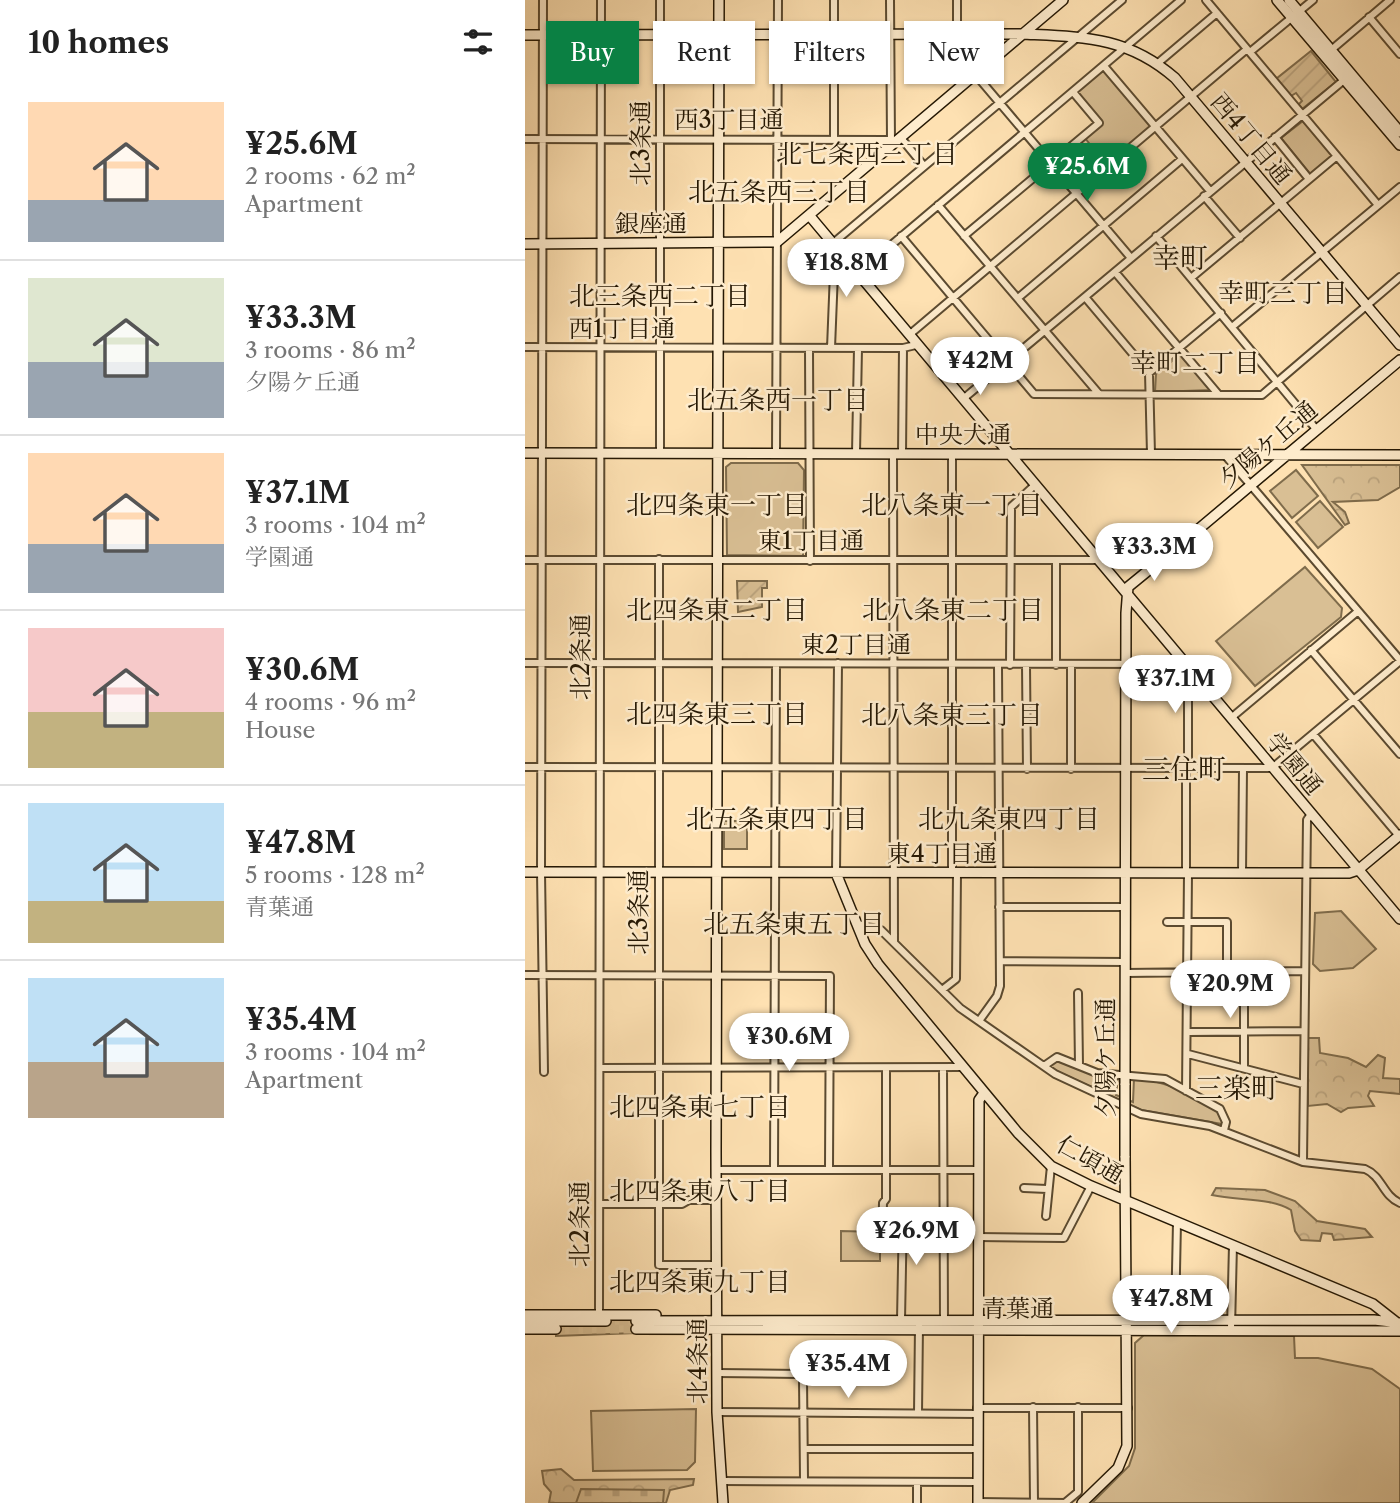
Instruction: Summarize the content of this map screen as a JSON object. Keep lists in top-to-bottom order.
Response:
{
  "streets": {
    "street": [
      "西3丁目通",
      "西4丁目通",
      "北3条通",
      "銀座通",
      "西1丁目通",
      "中央大通",
      "夕陽ケ丘通",
      "東1丁目通",
      "東2丁目通",
      "北2条通",
      "学園通",
      "東4丁目通",
      "仁頃通",
      "青葉通",
      "北4条通"
    ]
  },
  "crossings": [
    ["西3丁目通", "北3条通"],
    ["西3丁目通", "北2条通"],
    ["西3丁目通", "北4条通"],
    ["北3条通", "銀座通"],
    ["北3条通", "西1丁目通"],
    ["北3条通", "中央大通"],
    ["北3条通", "東1丁目通"],
    ["北3条通", "東2丁目通"],
    ["北3条通", "東4丁目通"],
    ["北3条通", "北4条通"],
    ["銀座通", "北2条通"],
    ["銀座通", "北4条通"],
    ["西1丁目通", "北2条通"],
    ["西1丁目通", "学園通"],
    ["西1丁目通", "北4条通"],
    ["中央大通", "夕陽ケ丘通"],
    ["中央大通", "北2条通"],
    ["中央大通", "学園通"],
    ["中央大通", "北4条通"],
    ["夕陽ケ丘通", "東2丁目通"],
    ["夕陽ケ丘通", "学園通"],
    ["夕陽ケ丘通", "東4丁目通"],
    ["夕陽ケ丘通", "仁頃通"],
    ["夕陽ケ丘通", "青葉通"],
    ["東1丁目通", "北2条通"],
    ["東1丁目通", "学園通"],
    ["東1丁目通", "北4条通"],
    ["東2丁目通", "北2条通"],
    ["東2丁目通", "学園通"],
    ["東2丁目通", "北4条通"],
    ["北2条通", "東4丁目通"],
    ["学園通", "東4丁目通"],
    ["東4丁目通", "仁頃通"],
    ["東4丁目通", "北4条通"],
    ["仁頃通", "青葉通"],
    ["青葉通", "北4条通"]
  ],
  "districts": [
    "北七条西三丁目",
    "北五条西三丁目",
    "幸町",
    "幸町三丁目",
    "北三条西二丁目",
    "幸町二丁目",
    "北五条西一丁目",
    "北四条東一丁目",
    "北八条東一丁目",
    "北四条東二丁目",
    "北八条東二丁目",
    "北四条東三丁目",
    "北八条東三丁目",
    "三住町",
    "北五条東四丁目",
    "北九条東四丁目",
    "北五条東五丁目",
    "三楽町",
    "北四条東七丁目",
    "北四条東八丁目",
    "北四条東九丁目"
  ],
  "page": {
    "heading": "10 homes",
    "chip": [
      "Buy",
      "Rent",
      "Filters",
      "New"
    ],
    "list": [
      {
        "name": "¥25.6M",
        "note": "2 rooms · 62 m² · Apartment"
      },
      {
        "name": "¥33.3M",
        "note": "3 rooms · 86 m² · 夕陽ケ丘通"
      },
      {
        "name": "¥37.1M",
        "note": "3 rooms · 104 m² · 学園通"
      },
      {
        "name": "¥30.6M",
        "note": "4 rooms · 96 m² · House"
      },
      {
        "name": "¥47.8M",
        "note": "5 rooms · 128 m² · 青葉通"
      },
      {
        "name": "¥35.4M",
        "note": "3 rooms · 104 m² · Apartment"
      }
    ],
    "price": [
      "¥25.6M",
      "¥18.8M",
      "¥42M",
      "¥33.3M",
      "¥37.1M",
      "¥20.9M",
      "¥30.6M",
      "¥26.9M",
      "¥47.8M",
      "¥35.4M"
    ]
  }
}
